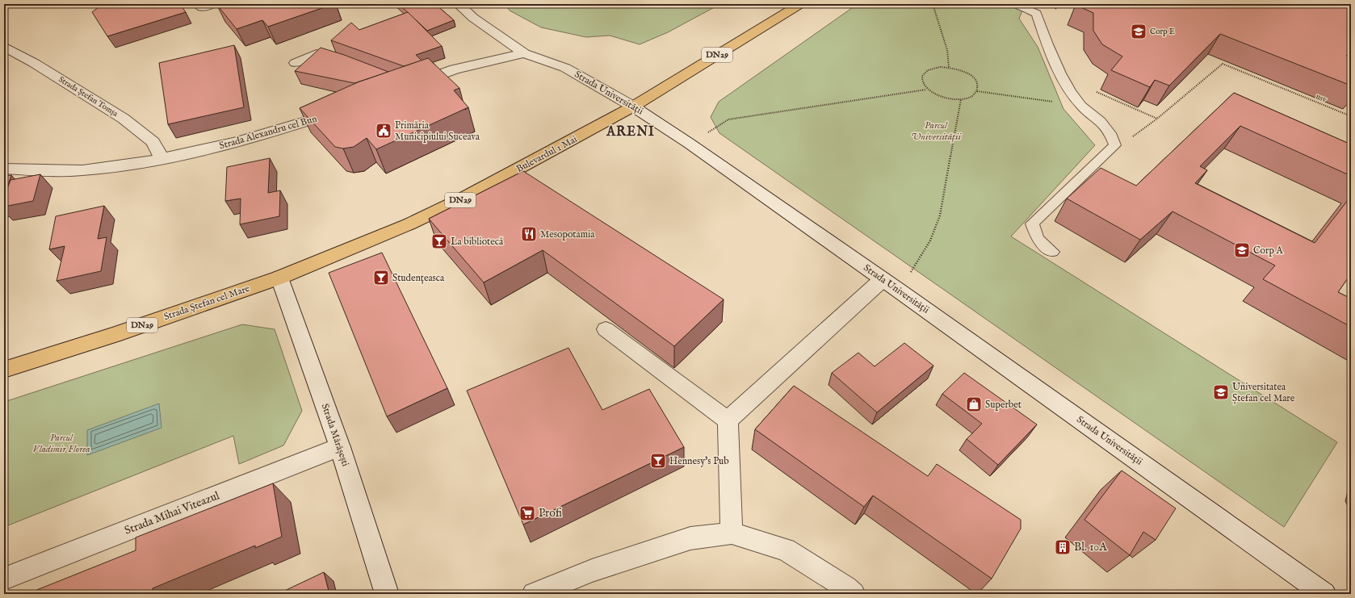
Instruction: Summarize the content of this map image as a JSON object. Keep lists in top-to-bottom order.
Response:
{
  "streets": {
    "main road": ["DN29", "Bulevardul 1 Mai", "Strada Ștefan cel Mare"],
    "street": [
      "Strada Universității",
      "Strada Ștefan Tomșa",
      "Strada Alexandru cel Bun",
      "Strada Mărășești",
      "Strada Mihai Viteazul"
    ],
    "path": ["usv"]
  },
  "crossings": [
    ["Strada Universității", "Bulevardul 1 Mai"],
    ["Strada Ștefan Tomșa", "Strada Alexandru cel Bun"],
    ["Bulevardul 1 Mai", "Strada Ștefan cel Mare"],
    ["Bulevardul 1 Mai", "Strada Mărășești"],
    ["Strada Ștefan cel Mare", "Strada Mărășești"],
    ["Strada Mărășești", "Strada Mihai Viteazul"]
  ],
  "districts": ["ARENI"],
  "parks": ["Parcul Universității", "Parcul Vladimir Florea"],
  "places": {
    "school or university": ["Corp E", "Corp A", "Universitatea Ștefan cel Mare"],
    "public building": ["Primăria Municipiului Suceava"],
    "restaurant": ["Mesopotamia"],
    "bar": ["La bibliotecă", "Studențeasca", "Hennesy's Pub"],
    "shop": ["Superbet"],
    "supermarket": ["Profi"],
    "building": ["Bl. 10A"]
  }
}
